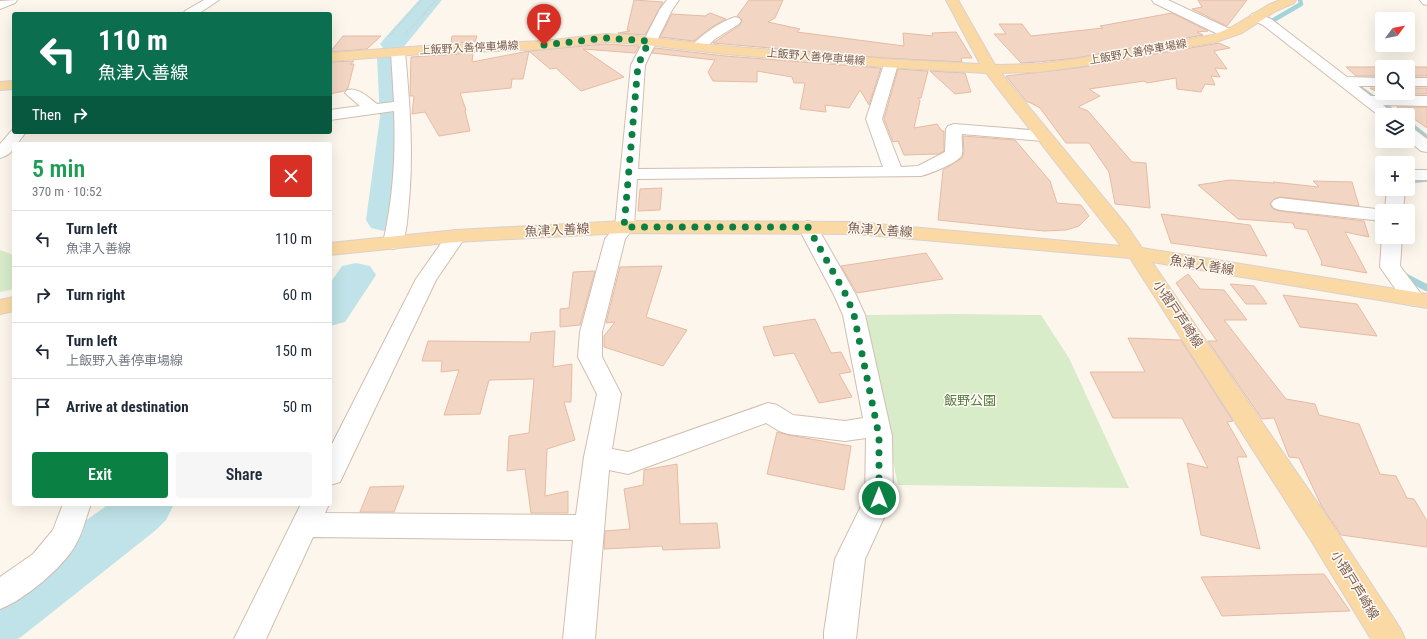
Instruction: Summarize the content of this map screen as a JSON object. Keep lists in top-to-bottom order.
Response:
{
  "streets": {
    "main road": ["上飯野入善停車場線", "魚津入善線", "小摺戸芦崎線"]
  },
  "crossings": [
    ["上飯野入善停車場線", "小摺戸芦崎線"],
    ["魚津入善線", "小摺戸芦崎線"]
  ],
  "parks": ["飯野公園"],
  "north": "top right",
  "page": {
    "map_buttons": ["+", "−"],
    "turn": ["110 m", "魚津入善線"],
    "then": "Then",
    "heading": ["5 min", "370 m · 10:52"],
    "list": [
      {
        "name": "Turn left",
        "note": "魚津入善線",
        "value": "110 m"
      },
      {
        "name": "Turn right",
        "value": "60 m"
      },
      {
        "name": "Turn left",
        "note": "上飯野入善停車場線",
        "value": "150 m"
      },
      {
        "name": "Arrive at destination",
        "value": "50 m"
      }
    ],
    "buttons": ["Exit", "Share"]
  }
}
